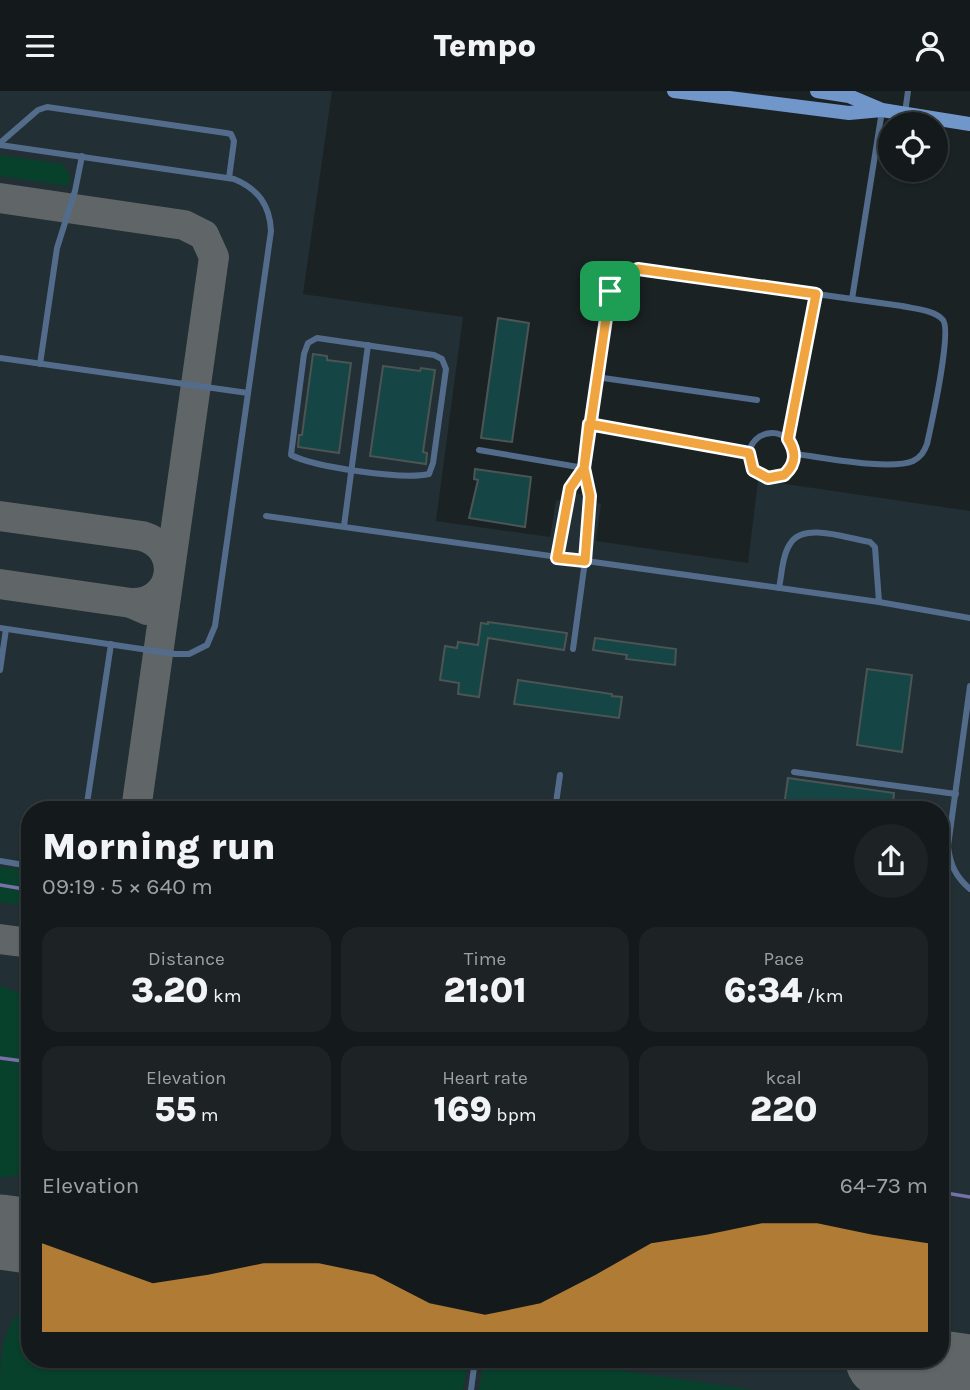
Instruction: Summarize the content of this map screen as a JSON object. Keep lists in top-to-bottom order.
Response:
{
  "page": {
    "header": "Tempo",
    "heading": ["Morning run", "09:19 · 5 × 640 m"],
    "stats": [
      ["Distance", "3.20 km"],
      ["Time", "21:01"],
      ["Pace", "6:34 /km"],
      ["Elevation", "55 m"],
      ["Heart rate", "169 bpm"],
      ["kcal", "220"]
    ],
    "chart": ["Elevation", "64–73 m"]
  }
}
